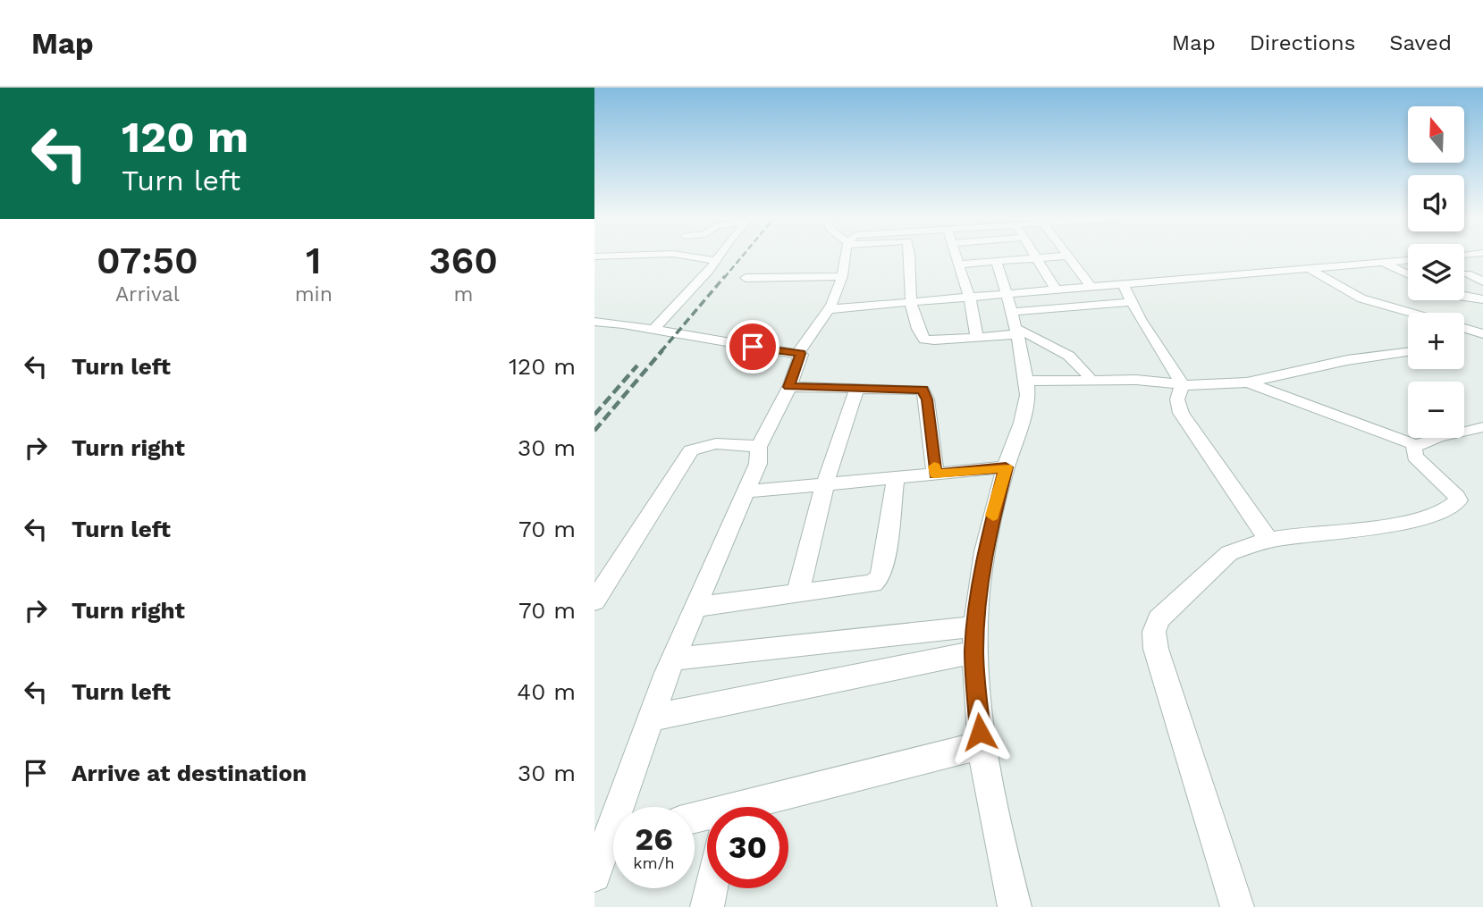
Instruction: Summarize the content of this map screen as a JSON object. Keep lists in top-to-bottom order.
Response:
{
  "north": "top",
  "page": {
    "header": "Map",
    "nav": ["Map", "Directions", "Saved"],
    "turn": ["120 m", "Turn left"],
    "map_buttons": ["+", "−"],
    "eta": [
      "07:50",
      "Arrival",
      "1",
      "min",
      "360",
      "m"
    ],
    "list": [
      {
        "name": "Turn left",
        "value": "120 m"
      },
      {
        "name": "Turn right",
        "value": "30 m"
      },
      {
        "name": "Turn left",
        "value": "70 m"
      },
      {
        "name": "Turn right",
        "value": "70 m"
      },
      {
        "name": "Turn left",
        "value": "40 m"
      },
      {
        "name": "Arrive at destination",
        "value": "30 m"
      }
    ],
    "speed": "26 km/h",
    "limit": "30"
  }
}
